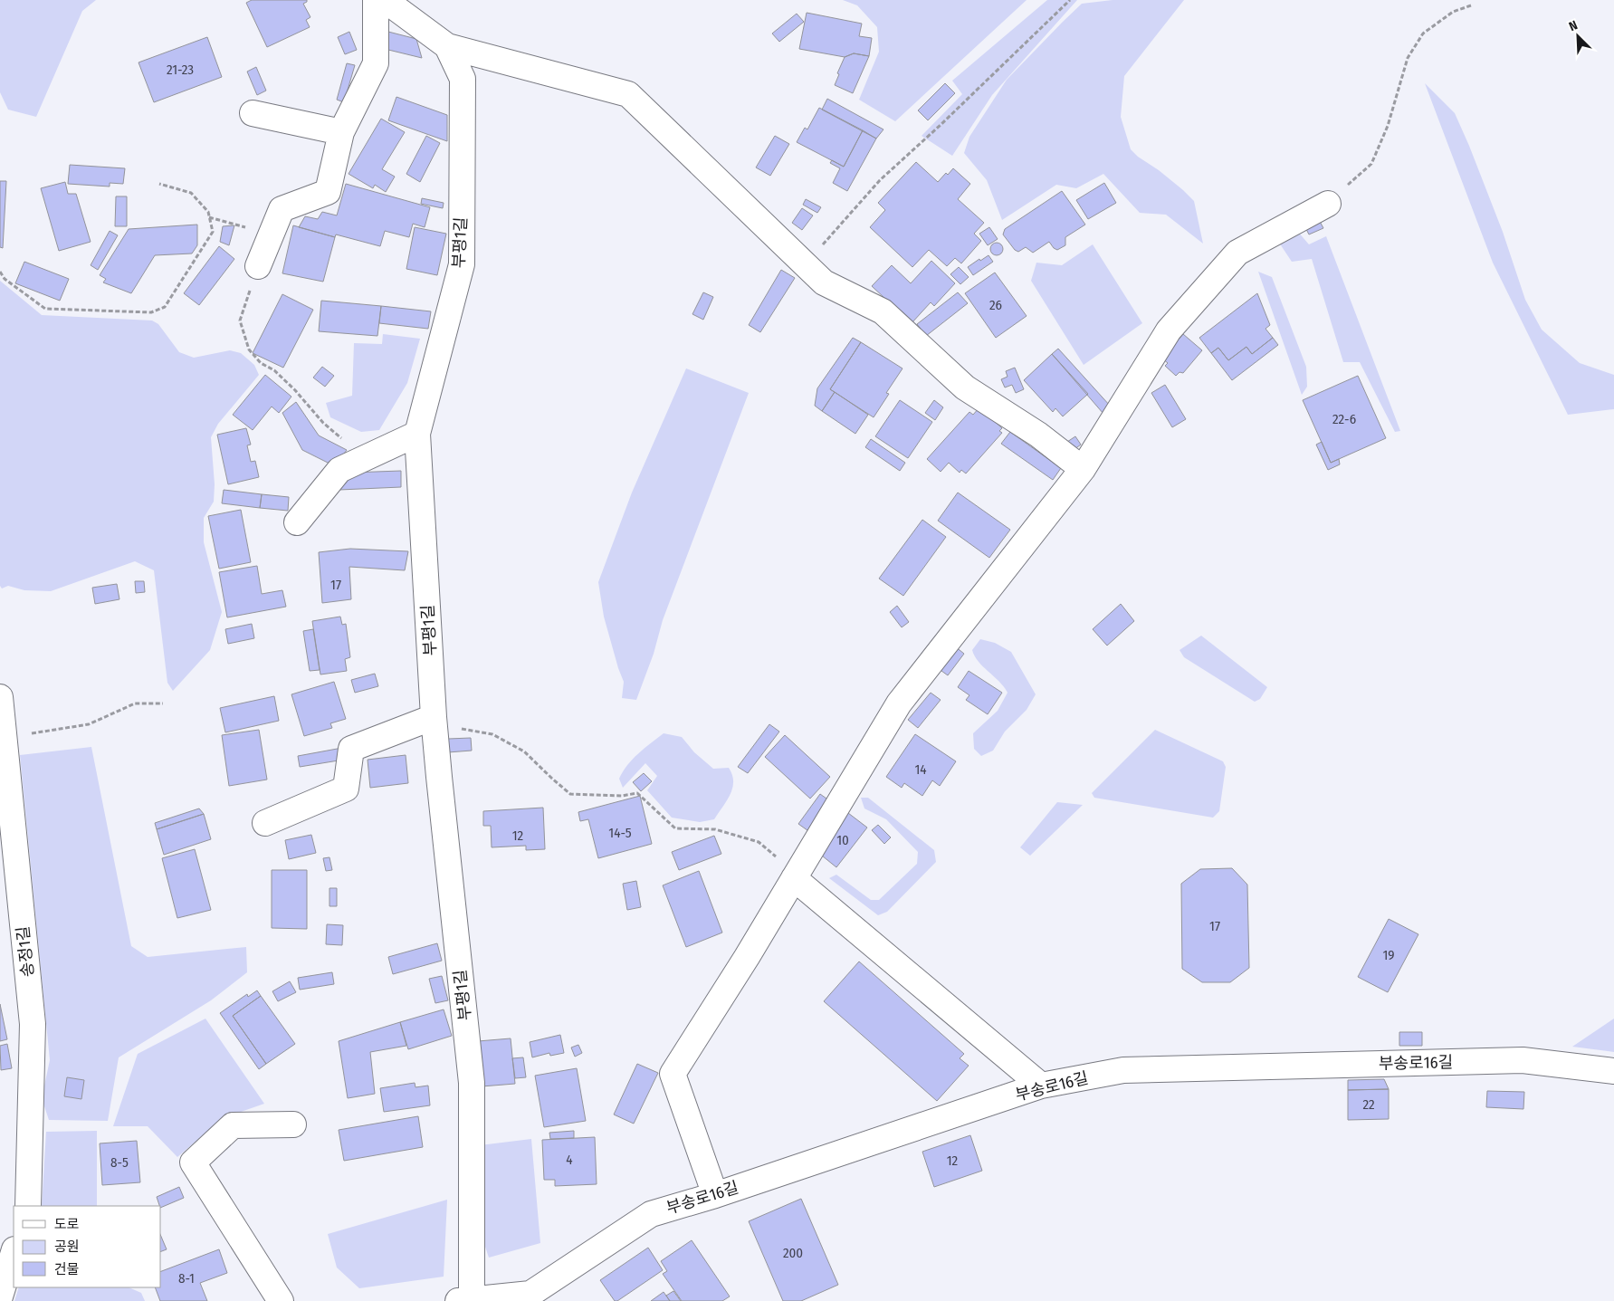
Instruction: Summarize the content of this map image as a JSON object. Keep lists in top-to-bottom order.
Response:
{
  "streets": {
    "street": ["부평1길", "송정1길", "부송로16길"]
  },
  "house_numbers": [
    "21-23",
    "26",
    "22-6",
    "17",
    "14",
    "14-5",
    "12",
    "10",
    "17",
    "19",
    "22",
    "4",
    "12",
    "8-5",
    "200",
    "8-1"
  ],
  "legend": ["도로", "공원", "건물"],
  "north": "top left"
}
